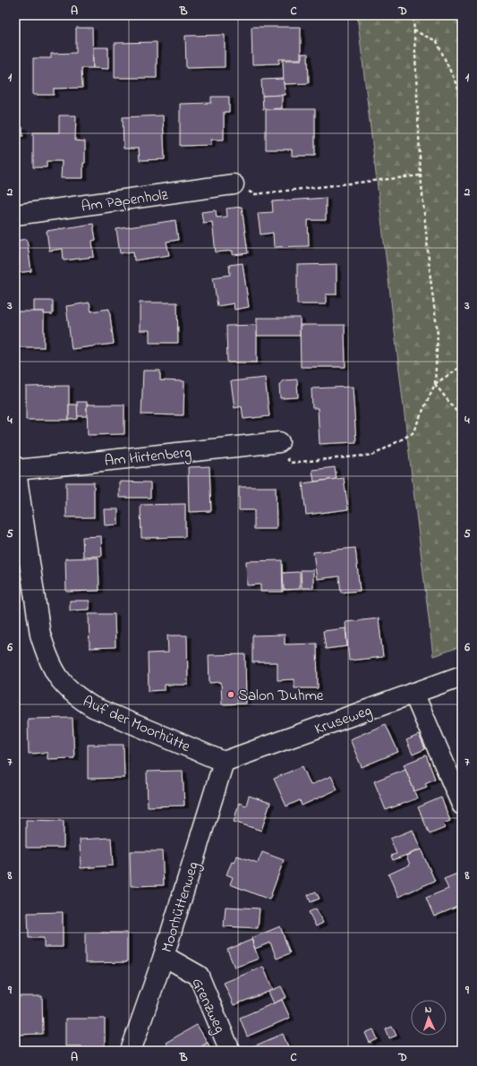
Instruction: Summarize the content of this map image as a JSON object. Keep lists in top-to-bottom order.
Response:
{
  "streets": {
    "street": [
      "Am Papenholz",
      "Am Hirtenberg",
      "Kruseweg",
      "Auf der Moorhütte",
      "Moorhüttenweg",
      "Grenzweg"
    ]
  },
  "crossings": [
    ["Am Hirtenberg", "Auf der Moorhütte"],
    ["Kruseweg", "Auf der Moorhütte"],
    ["Kruseweg", "Moorhüttenweg"],
    ["Auf der Moorhütte", "Moorhüttenweg"],
    ["Moorhüttenweg", "Grenzweg"]
  ],
  "places": ["Salon Duhme"],
  "north": "top",
  "grid": {
    "columns": [
      "A",
      "B",
      "C",
      "D"
    ],
    "rows": [
      "1",
      "2",
      "3",
      "4",
      "5",
      "6",
      "7",
      "8",
      "9"
    ]
  }
}
